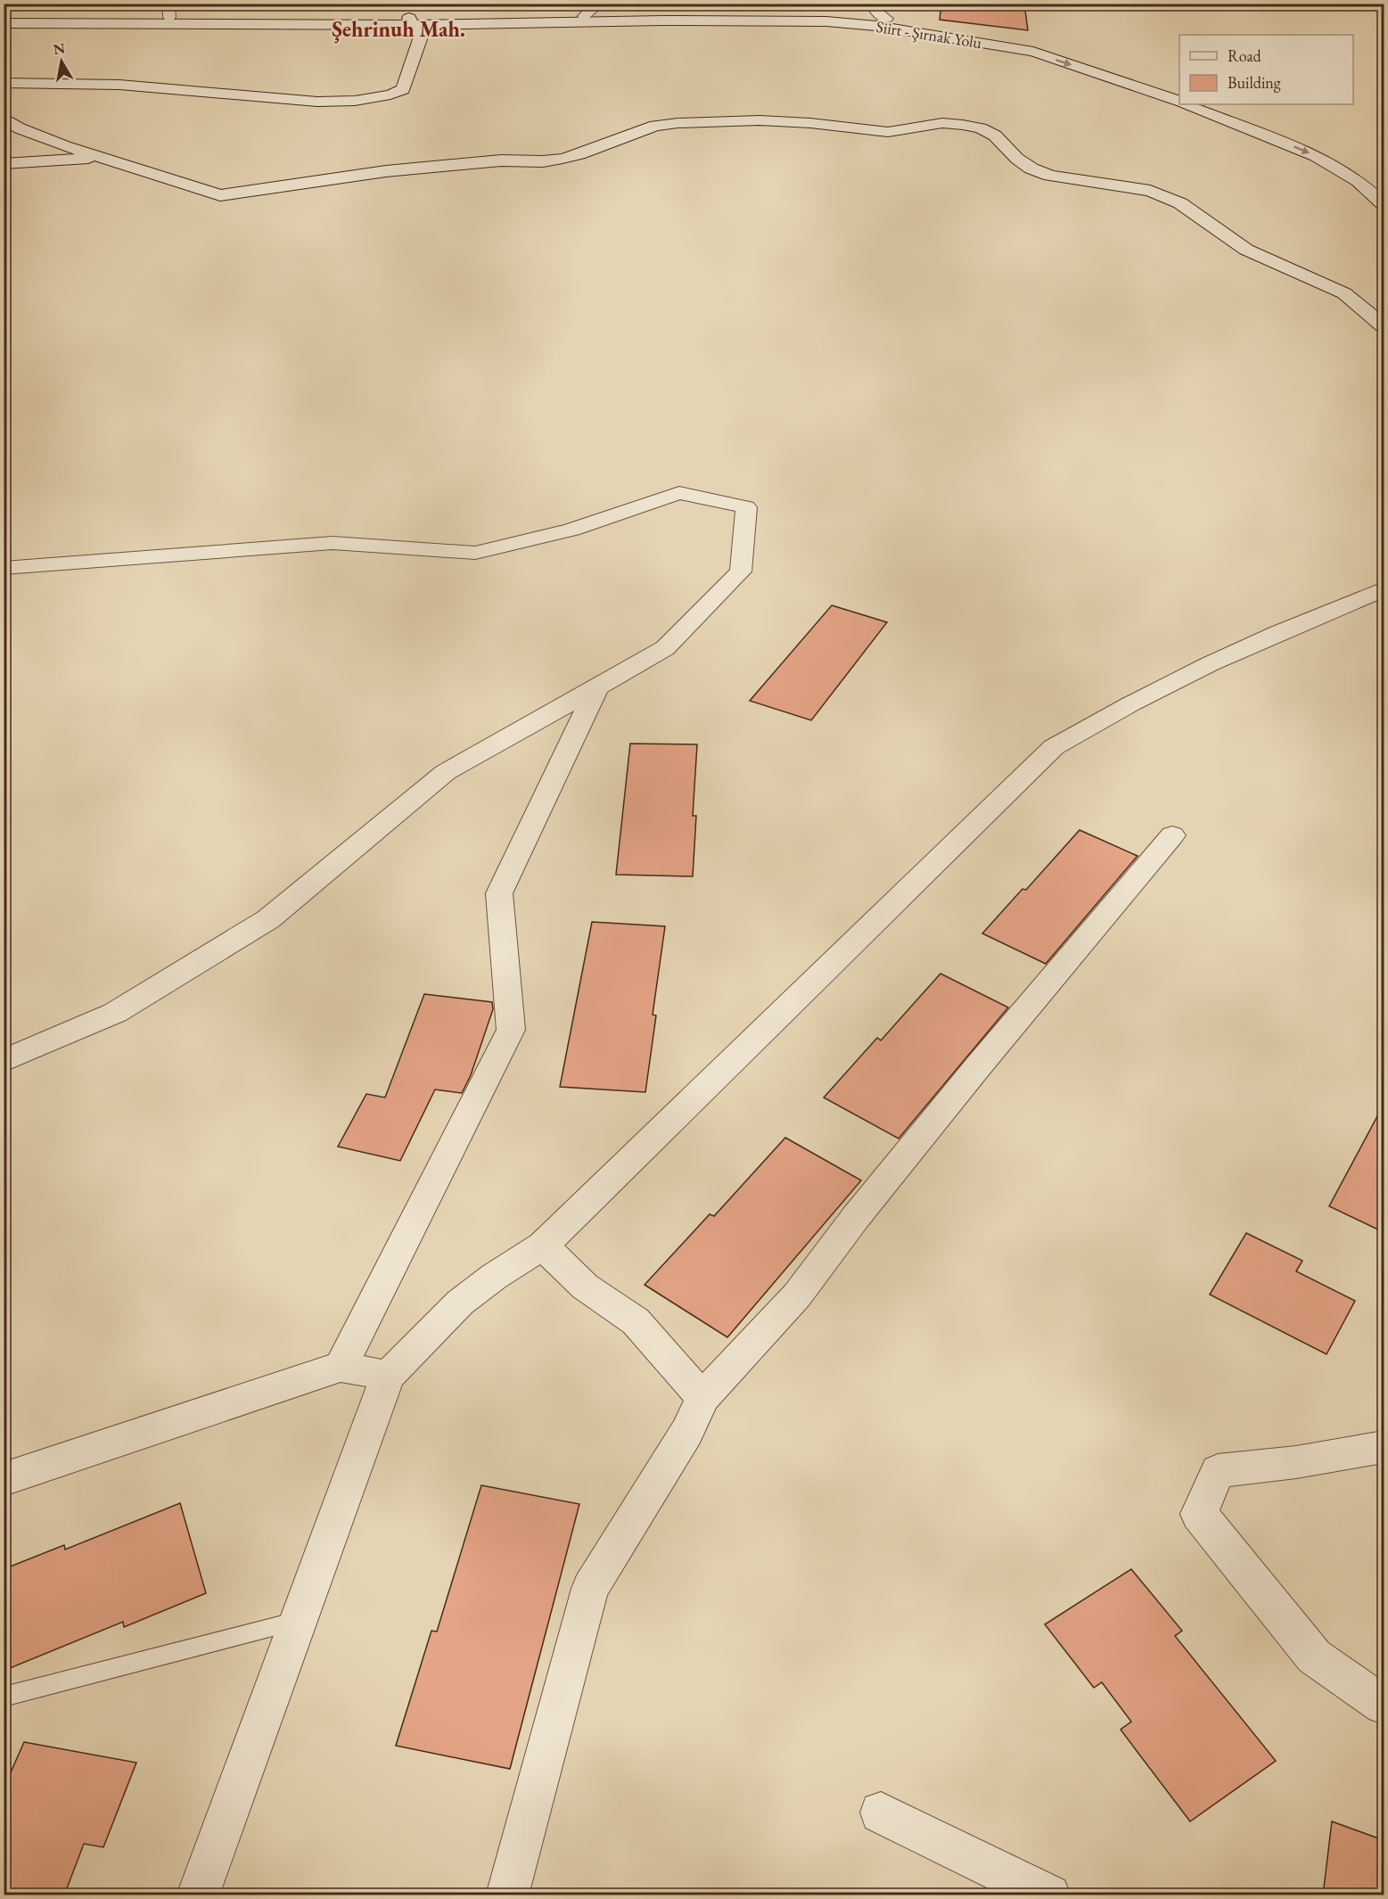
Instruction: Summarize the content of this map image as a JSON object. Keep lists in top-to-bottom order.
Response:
{
  "streets": {
    "street": ["Siirt - Şırnak Yolu"]
  },
  "districts": ["Şehrinuh Mah."],
  "legend": ["Road", "Building"],
  "north": "top"
}
